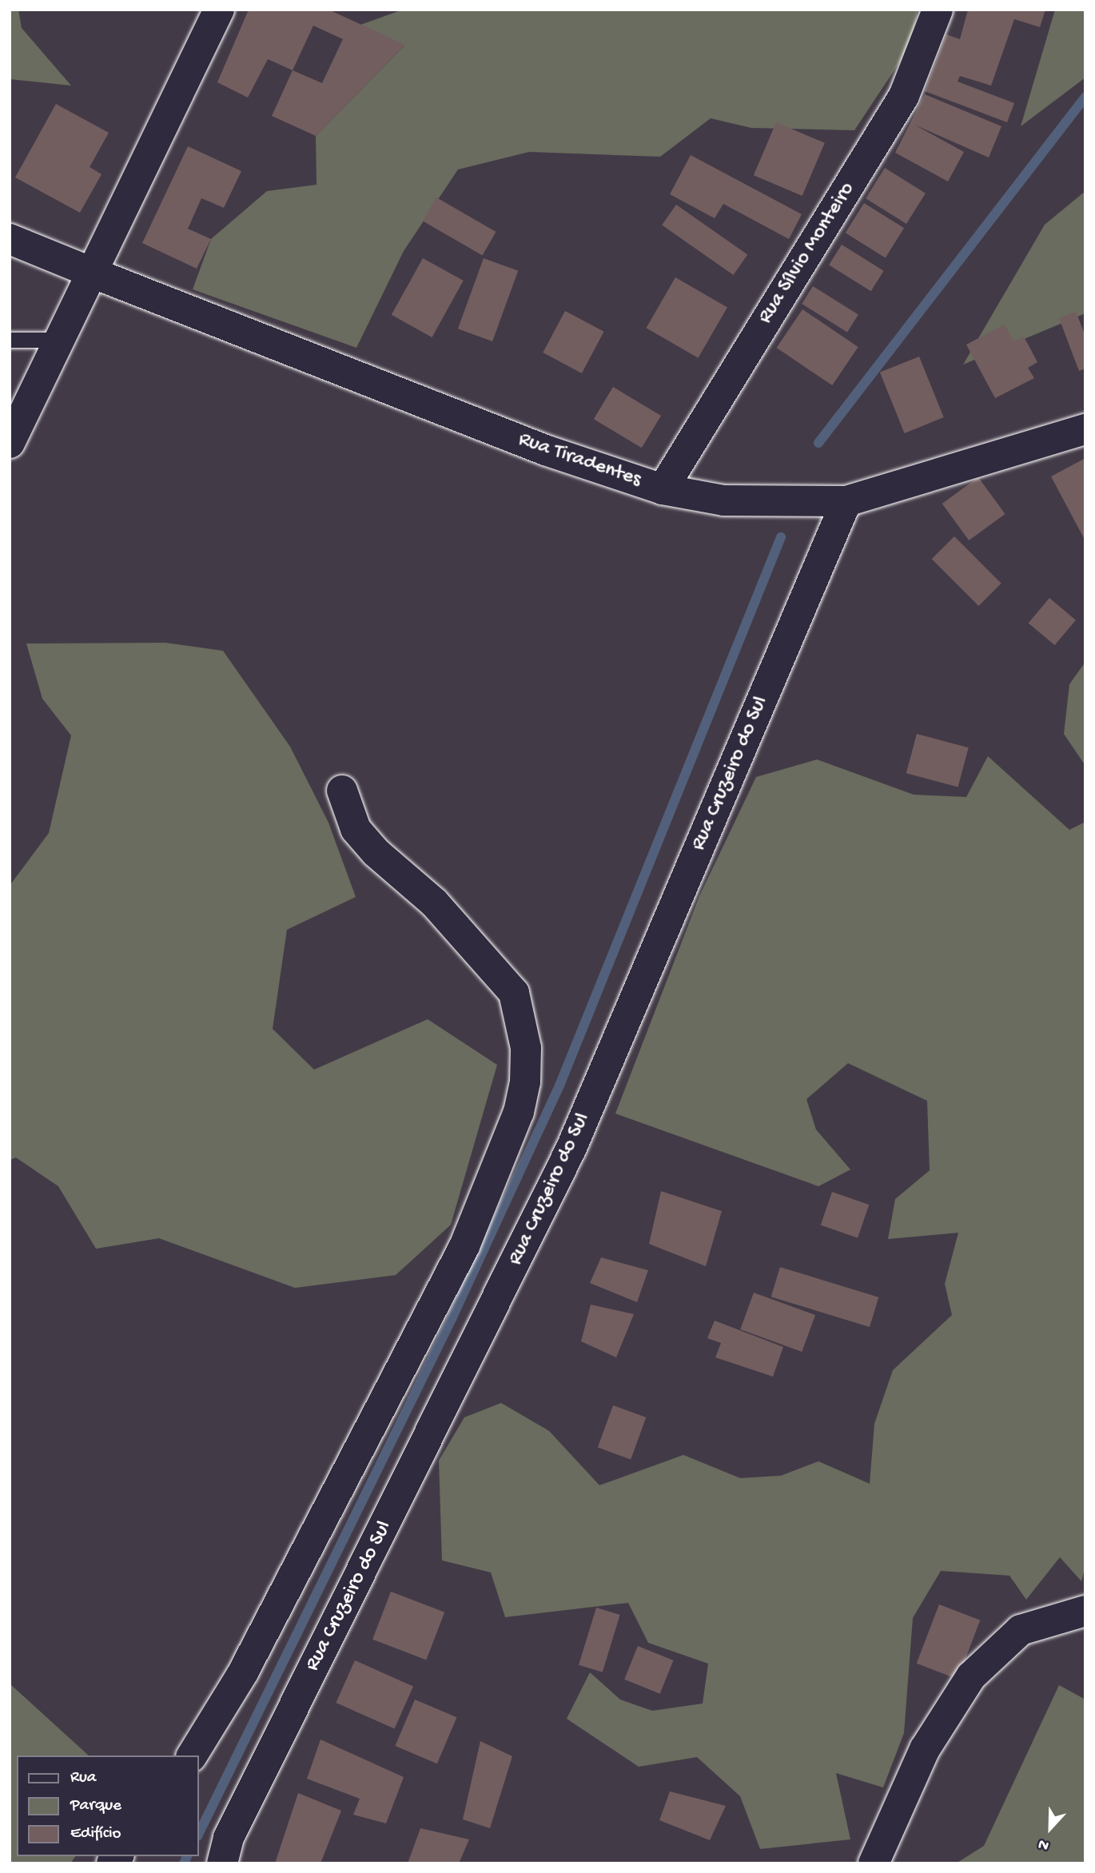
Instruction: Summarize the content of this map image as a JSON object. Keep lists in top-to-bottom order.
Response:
{
  "streets": {
    "street": ["Rua Sílvio Monteiro", "Rua Tiradentes", "Rua Cruzeiro do Sul"]
  },
  "crossings": [
    ["Rua Sílvio Monteiro", "Rua Tiradentes"],
    ["Rua Tiradentes", "Rua Cruzeiro do Sul"]
  ],
  "legend": ["Rua", "Parque", "Edifício"],
  "north": "bottom"
}
